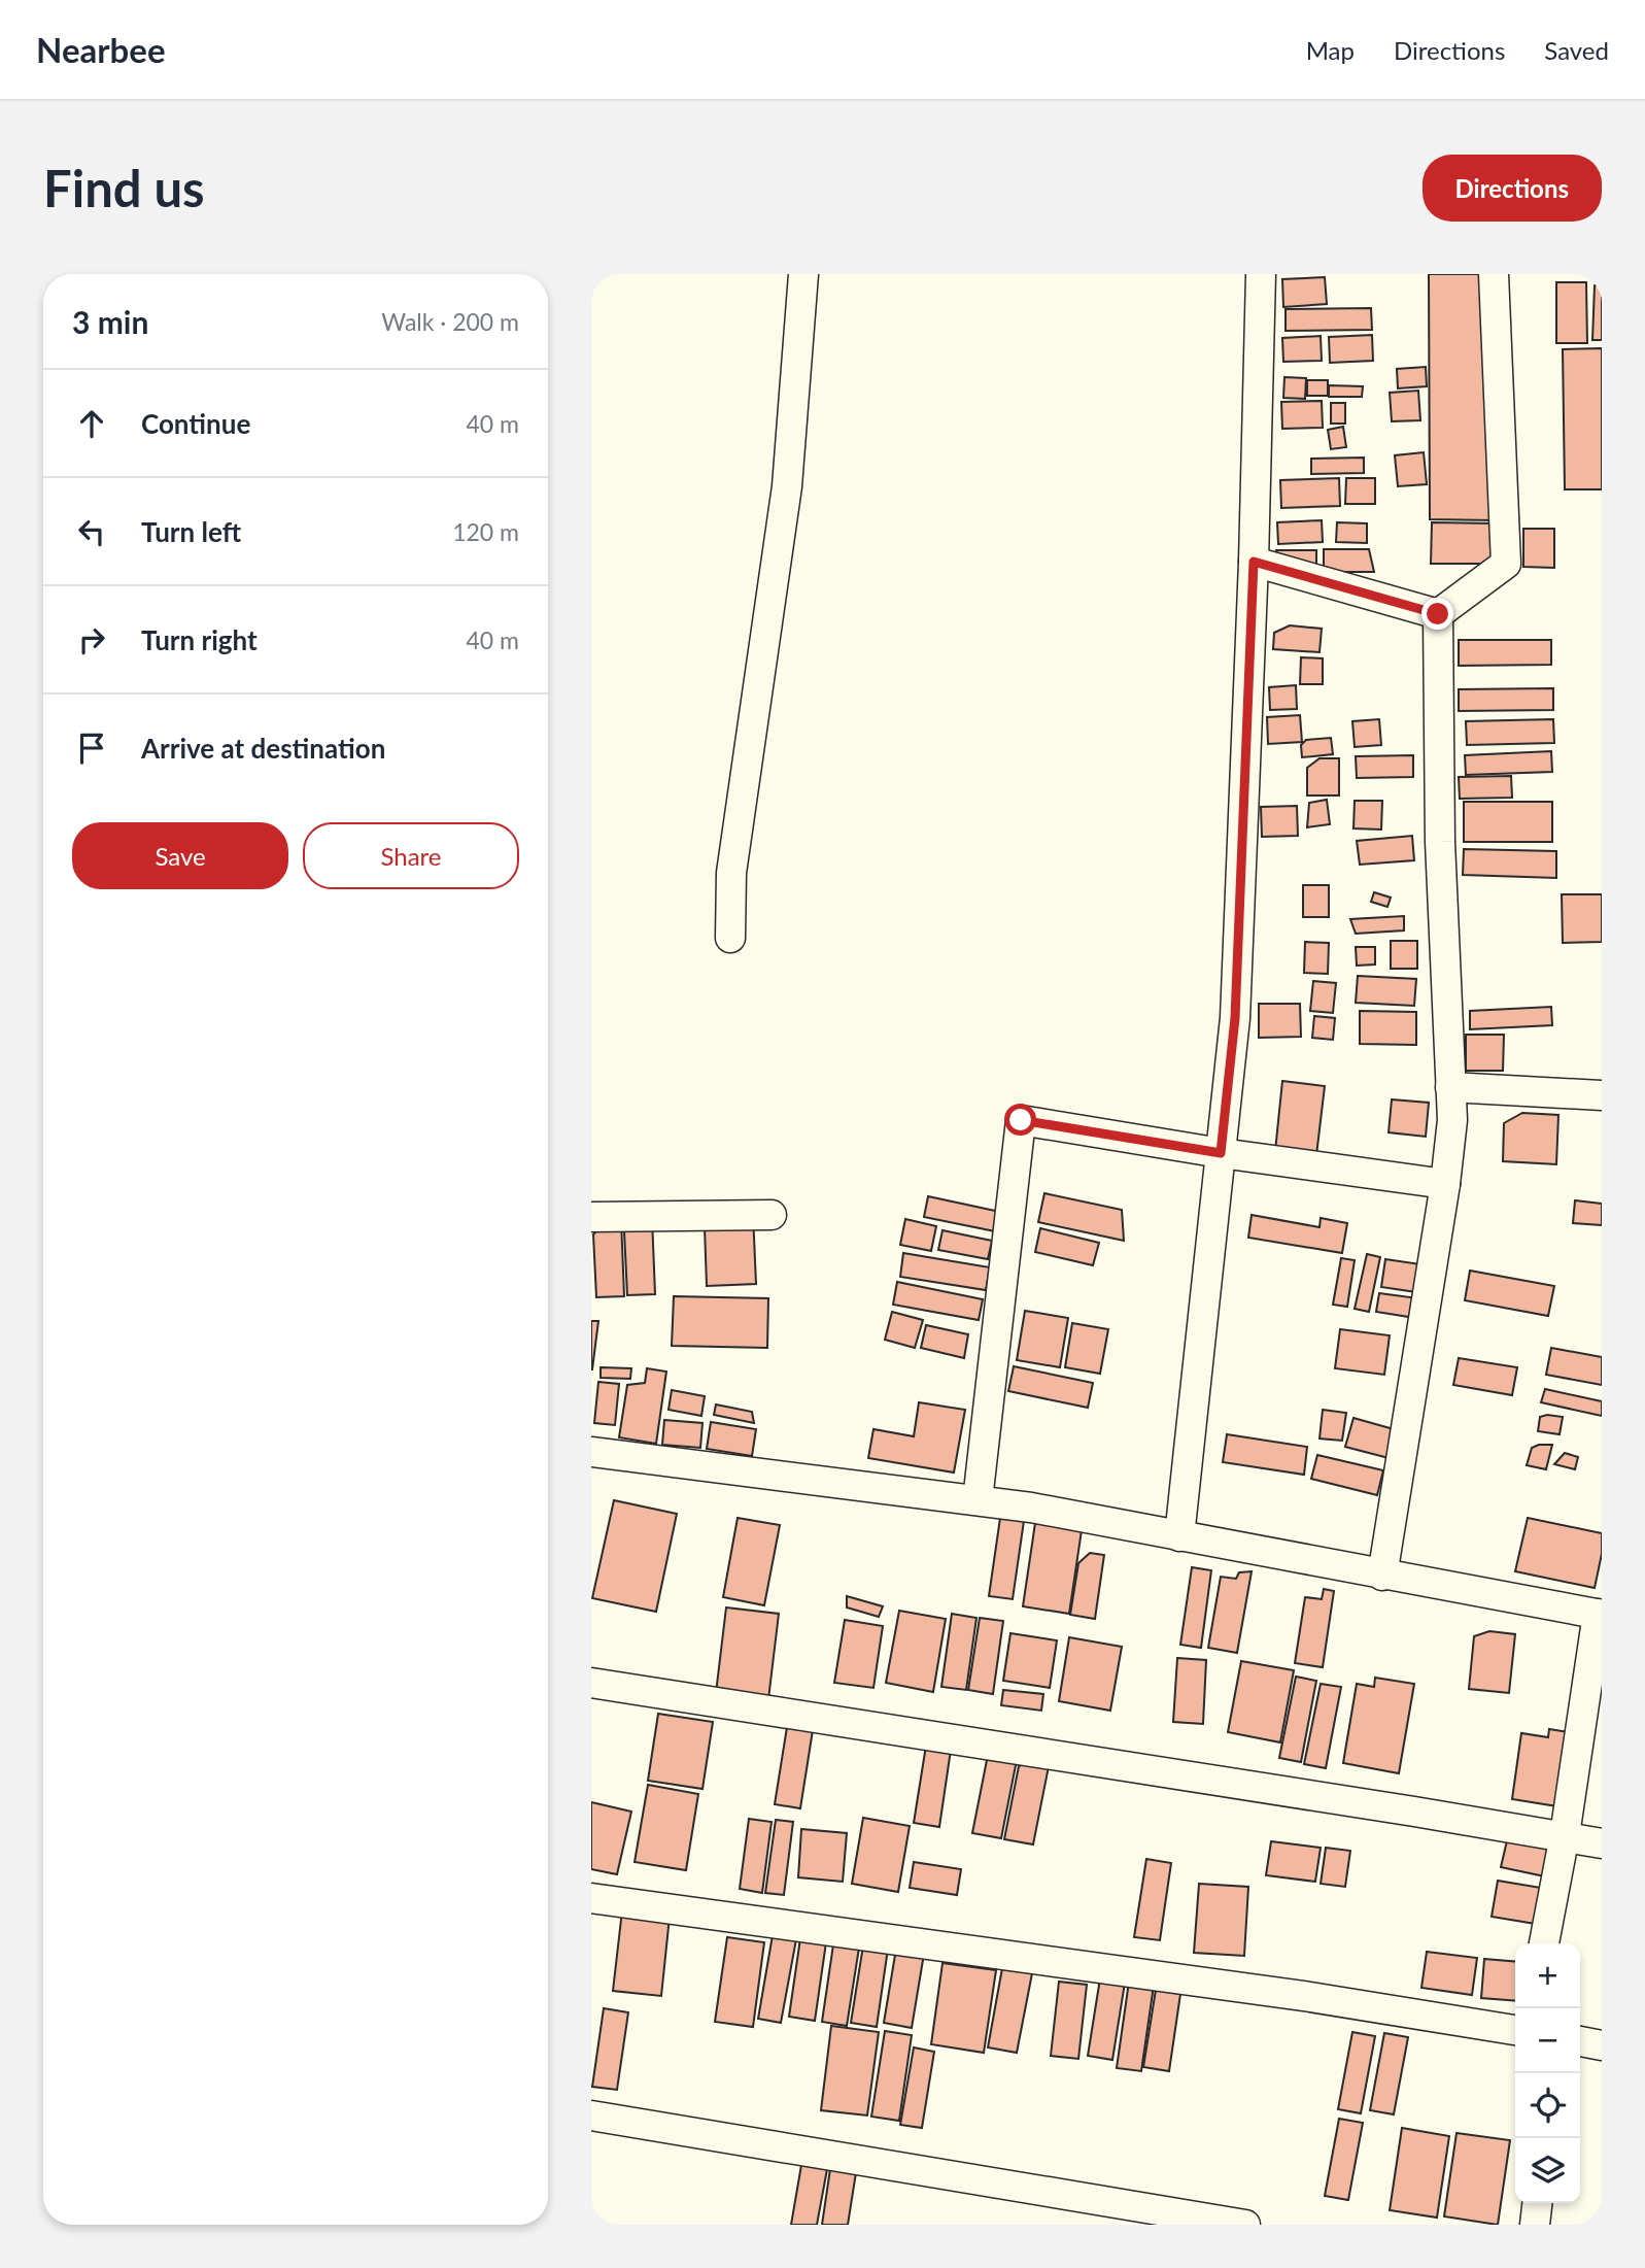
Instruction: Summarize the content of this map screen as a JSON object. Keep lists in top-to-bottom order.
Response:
{
  "page": {
    "header": "Nearbee",
    "nav": ["Map", "Directions", "Saved"],
    "buttons": [
      "Directions",
      ["Save", "Share"]
    ],
    "title": "Find us",
    "heading": ["3 min", "Walk · 200 m"],
    "list": [
      ["Continue", "40 m"],
      ["Turn left", "120 m"],
      ["Turn right", "40 m"],
      "Arrive at destination"
    ],
    "map_buttons": ["+", "−"]
  }
}
